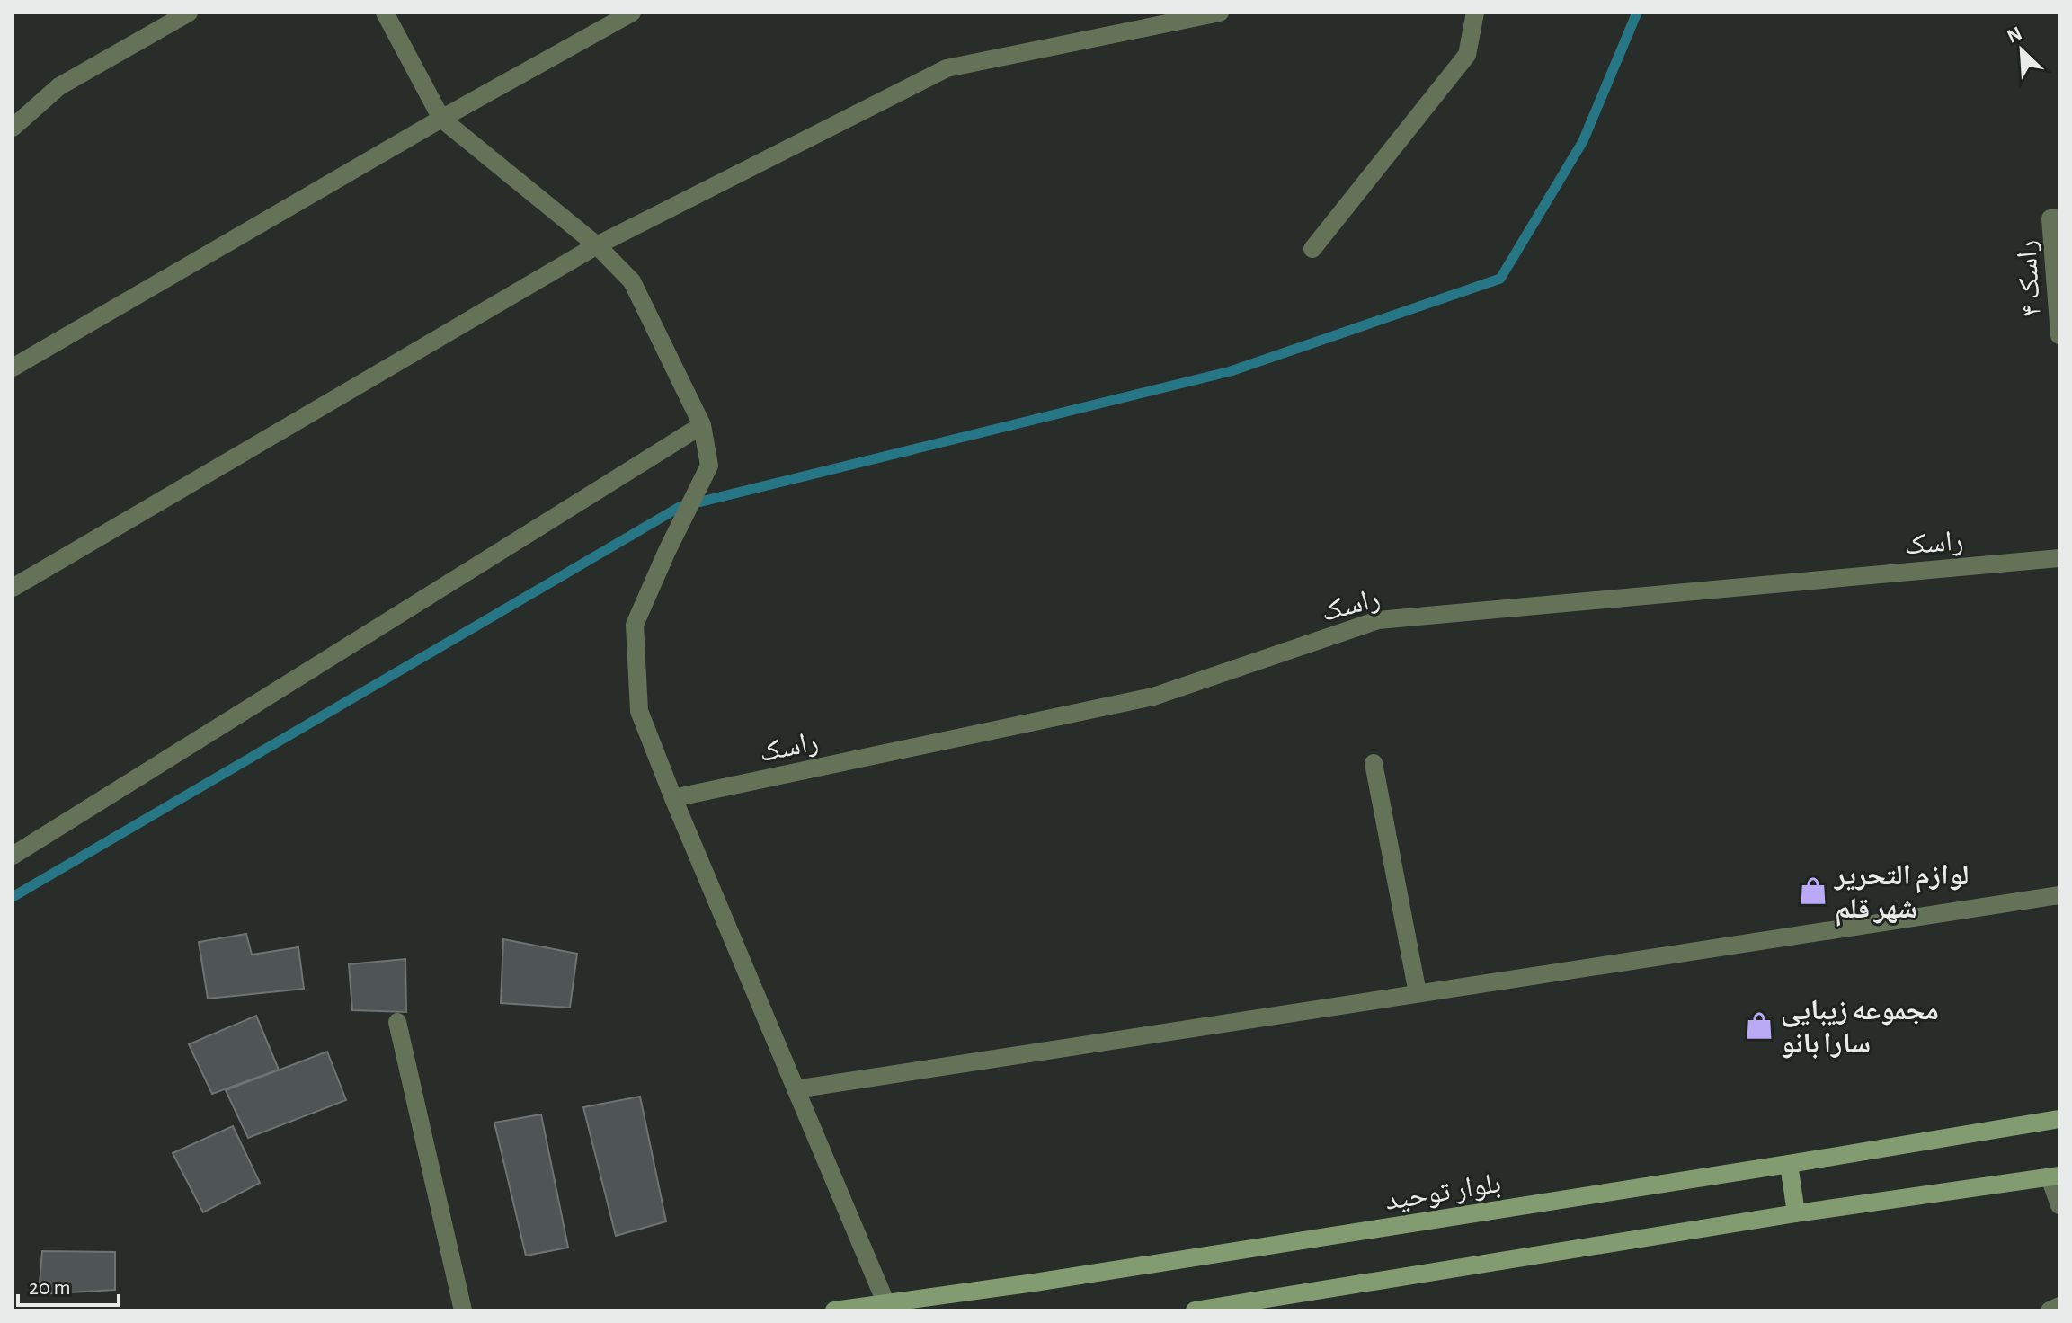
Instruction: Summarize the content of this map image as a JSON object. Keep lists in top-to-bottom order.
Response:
{
  "streets": {
    "main road": ["بلوار توحید"],
    "street": ["راسک ۴", "راسک"]
  },
  "places": {
    "shop": ["لوازم التحریر شهر قلم", "مجموعه زیبایی سارا بانو"]
  },
  "scale_bar": "20 m",
  "north": "top left"
}
